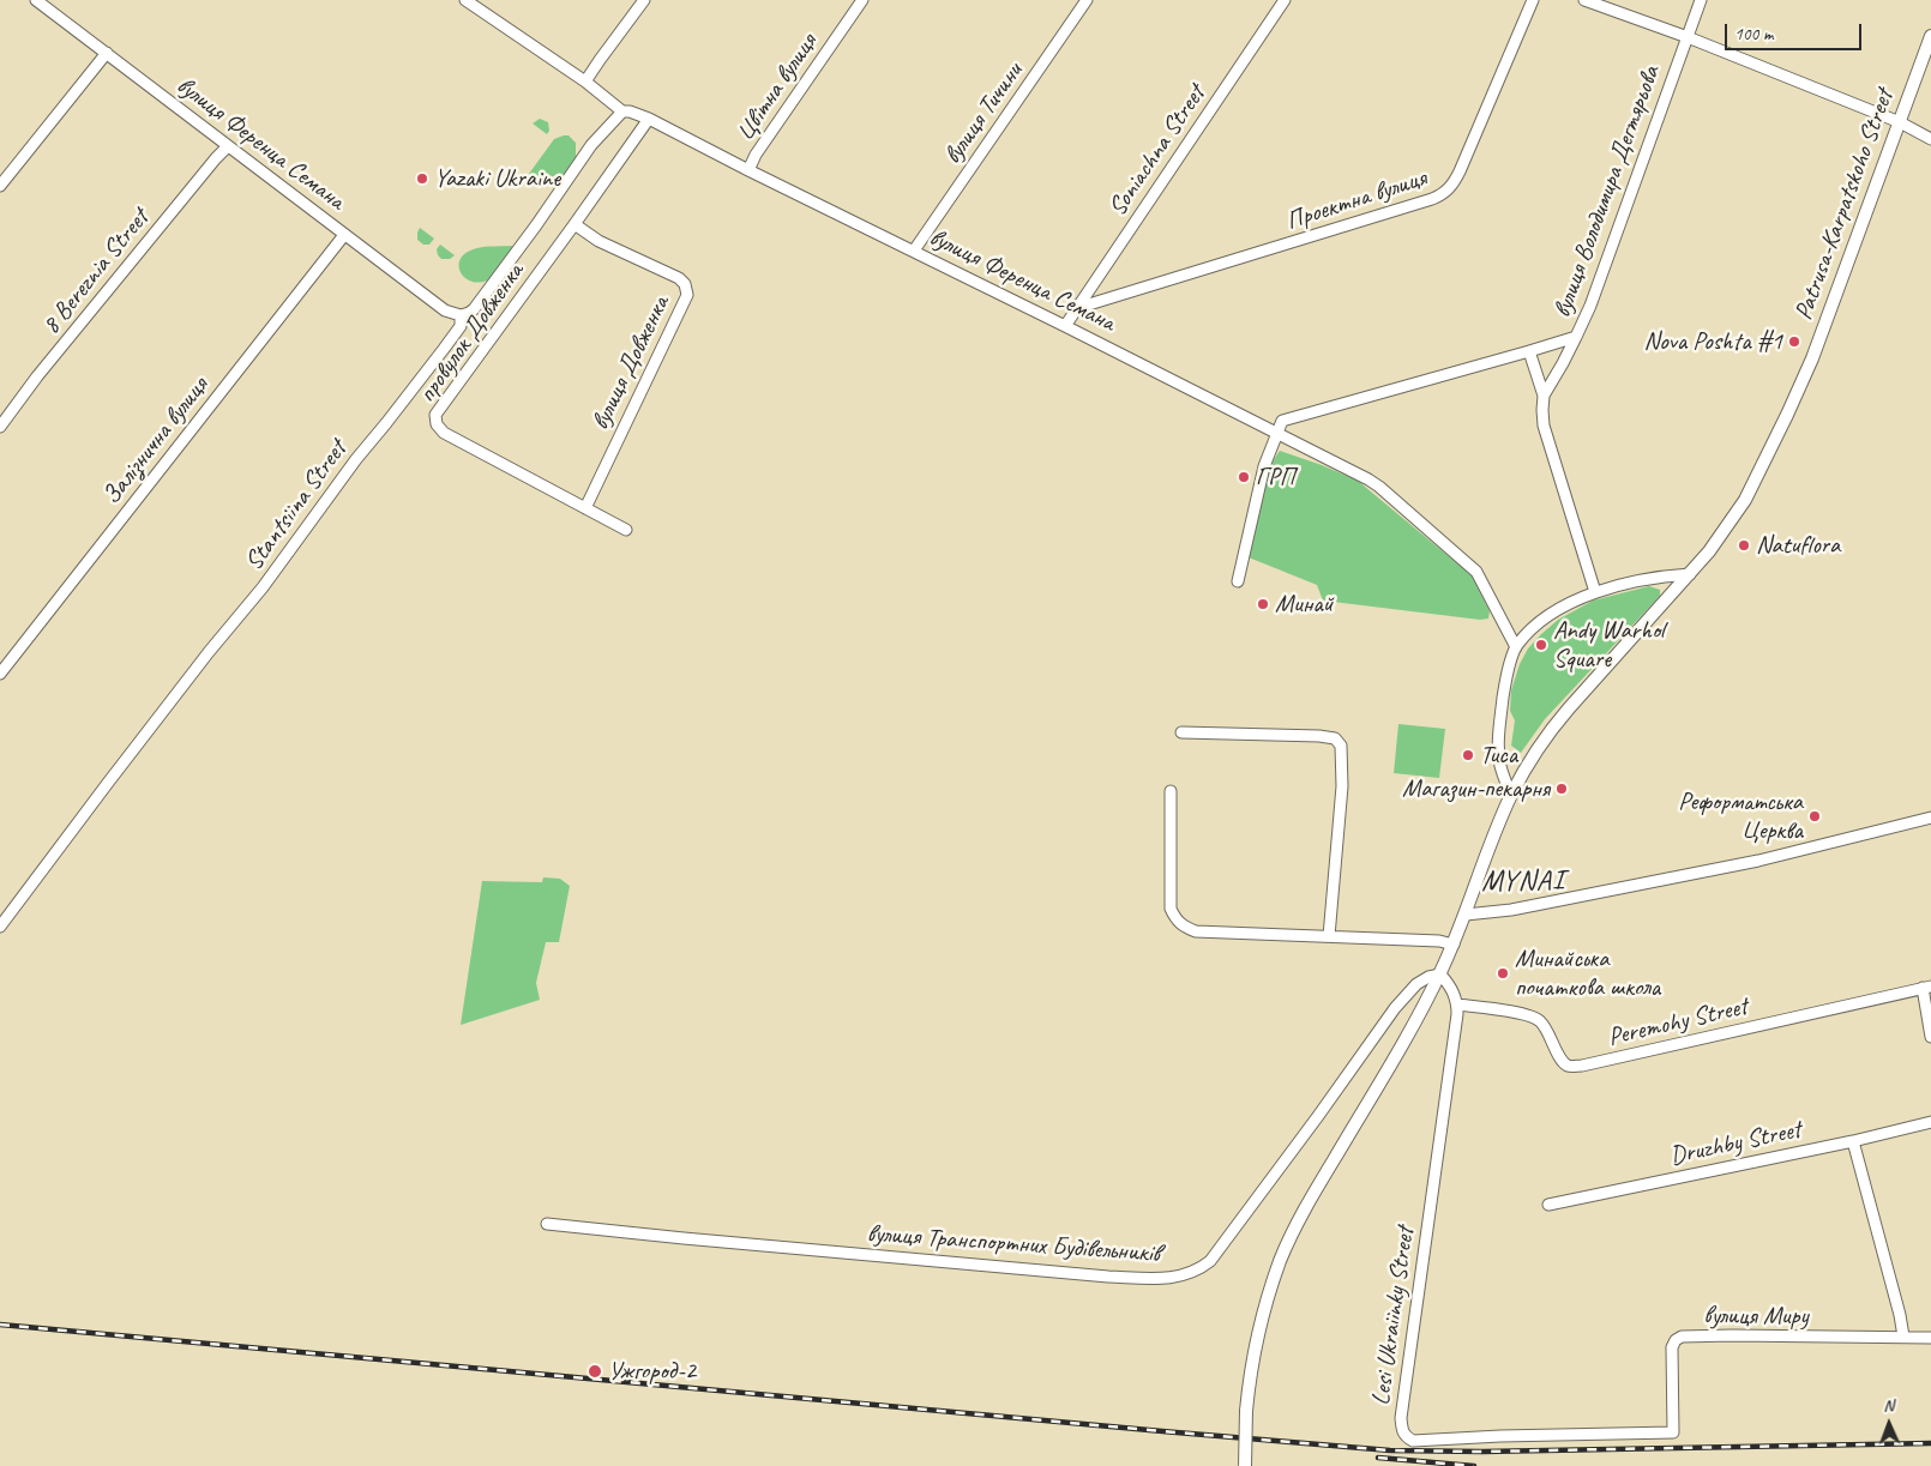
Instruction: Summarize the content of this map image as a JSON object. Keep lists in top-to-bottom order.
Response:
{
  "streets": {
    "main road": ["Patrusa-Karpatskoho Street"],
    "street": [
      "Цвітна вулиця",
      "вулиця Тичини",
      "вулиця Ференца Семана",
      "Soniachna Street",
      "вулиця Володимира Дегтярьова",
      "Проектна вулиця",
      "8 Bereznia Street",
      "провулок Довженка",
      "вулиця Довженка",
      "Залізнична вулиця",
      "Stantsiina Street",
      "Peremohy Street",
      "Druzhby Street",
      "вулиця Транспортних Будівельників",
      "Lesi Ukraiinky Street",
      "вулиця Миру"
    ]
  },
  "crossings": [
    ["Цвітна вулиця", "вулиця Ференца Семана"],
    ["вулиця Тичини", "вулиця Ференца Семана"],
    ["вулиця Ференца Семана", "Soniachna Street"],
    ["вулиця Ференца Семана", "вулиця Володимира Дегтярьова"],
    ["вулиця Ференца Семана", "8 Bereznia Street"],
    ["вулиця Ференца Семана", "провулок Довженка"],
    ["вулиця Ференца Семана", "Залізнична вулиця"],
    ["вулиця Ференца Семана", "Stantsiina Street"],
    ["Soniachna Street", "Проектна вулиця"],
    ["провулок Довженка", "вулиця Довженка"],
    ["Peremohy Street", "Lesi Ukraiinky Street"],
    ["Lesi Ukraiinky Street", "вулиця Миру"]
  ],
  "districts": ["MYNAI"],
  "places": [
    "Yazaki Ukraine",
    "Nova Poshta #1",
    "ГРП",
    "Natuflora",
    "Минай",
    "Andy Warhol Square",
    "Тиса",
    "Магазин-пекарня",
    "Реформатська Церква",
    "Минайська початкова школа",
    "Ужгород-2"
  ],
  "scale_bar": "100 m",
  "north": "top"
}
